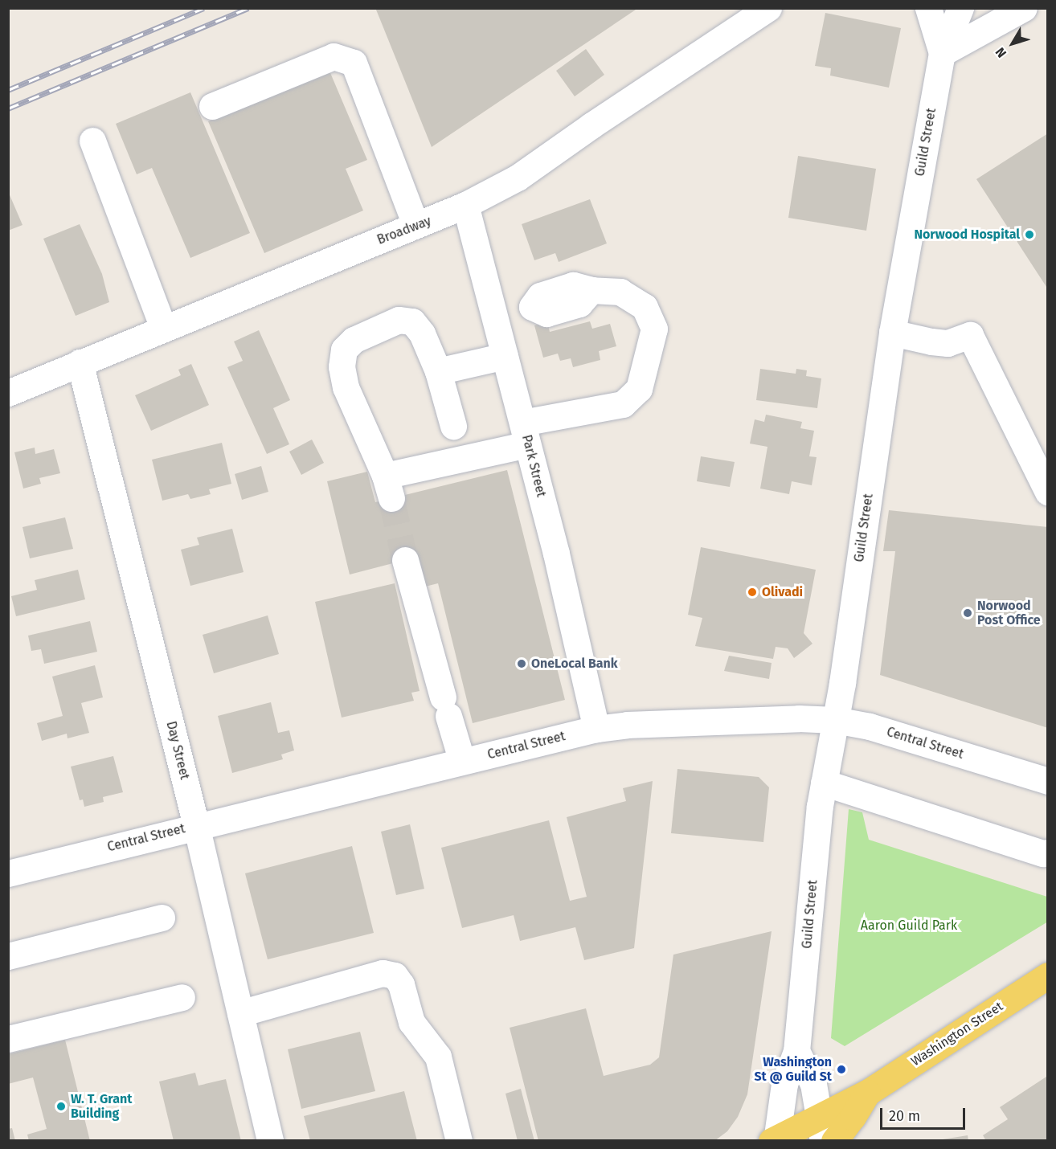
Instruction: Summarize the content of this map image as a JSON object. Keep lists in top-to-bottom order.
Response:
{
  "streets": {
    "main road": ["Washington Street"],
    "street": [
      "Guild Street",
      "Broadway",
      "Park Street",
      "Central Street",
      "Day Street"
    ]
  },
  "crossings": [
    ["Guild Street", "Central Street"],
    ["Guild Street", "Washington Street"],
    ["Broadway", "Park Street"],
    ["Broadway", "Day Street"],
    ["Park Street", "Central Street"],
    ["Central Street", "Day Street"]
  ],
  "parks": ["Aaron Guild Park"],
  "places": [
    "Norwood Hospital",
    "Olivadi",
    "Norwood Post Office",
    "OneLocal Bank",
    "Washington St @ Guild St",
    "W. T. Grant Building"
  ],
  "scale_bar": "20 m",
  "north": "bottom left"
}
